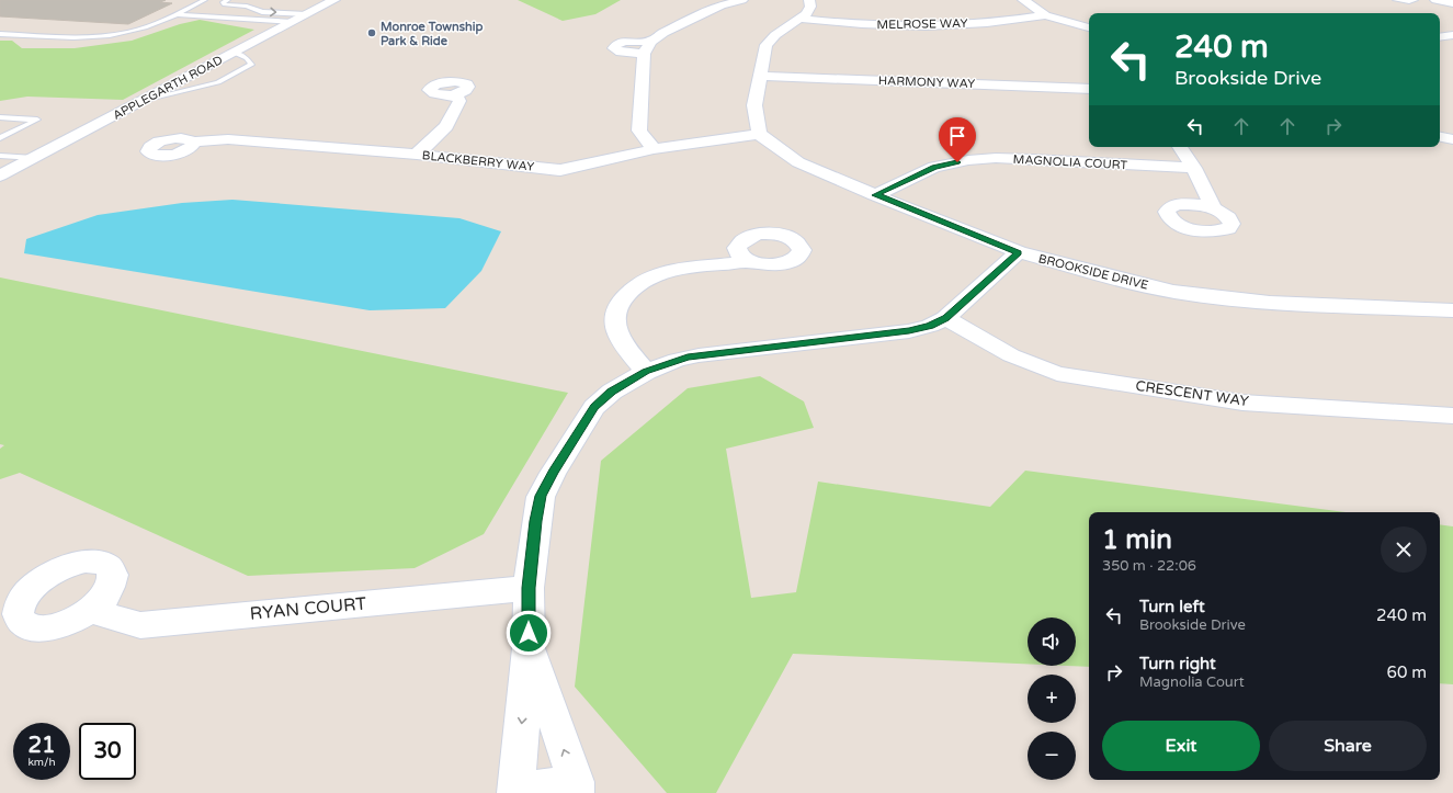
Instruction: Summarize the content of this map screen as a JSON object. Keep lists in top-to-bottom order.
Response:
{
  "streets": {
    "street": [
      "MELROSE WAY",
      "HARMONY WAY",
      "APPLEGARTH ROAD",
      "BLACKBERRY WAY",
      "MAGNOLIA COURT",
      "BROOKSIDE DRIVE",
      "CRESCENT WAY",
      "RYAN COURT"
    ]
  },
  "crossings": [
    ["BLACKBERRY WAY", "BROOKSIDE DRIVE"],
    ["MAGNOLIA COURT", "BROOKSIDE DRIVE"]
  ],
  "places": ["Monroe Township Park & Ride"],
  "page": {
    "turn": ["240 m", "Brookside Drive"],
    "heading": ["1 min", "350 m · 22:06"],
    "list": [
      {
        "name": "Turn left",
        "note": "Brookside Drive",
        "value": "240 m"
      },
      {
        "name": "Turn right",
        "note": "Magnolia Court",
        "value": "60 m"
      }
    ],
    "map_buttons": ["+", "−"],
    "buttons": ["Exit", "Share"],
    "speed": "21 km/h",
    "limit": "30"
  }
}
